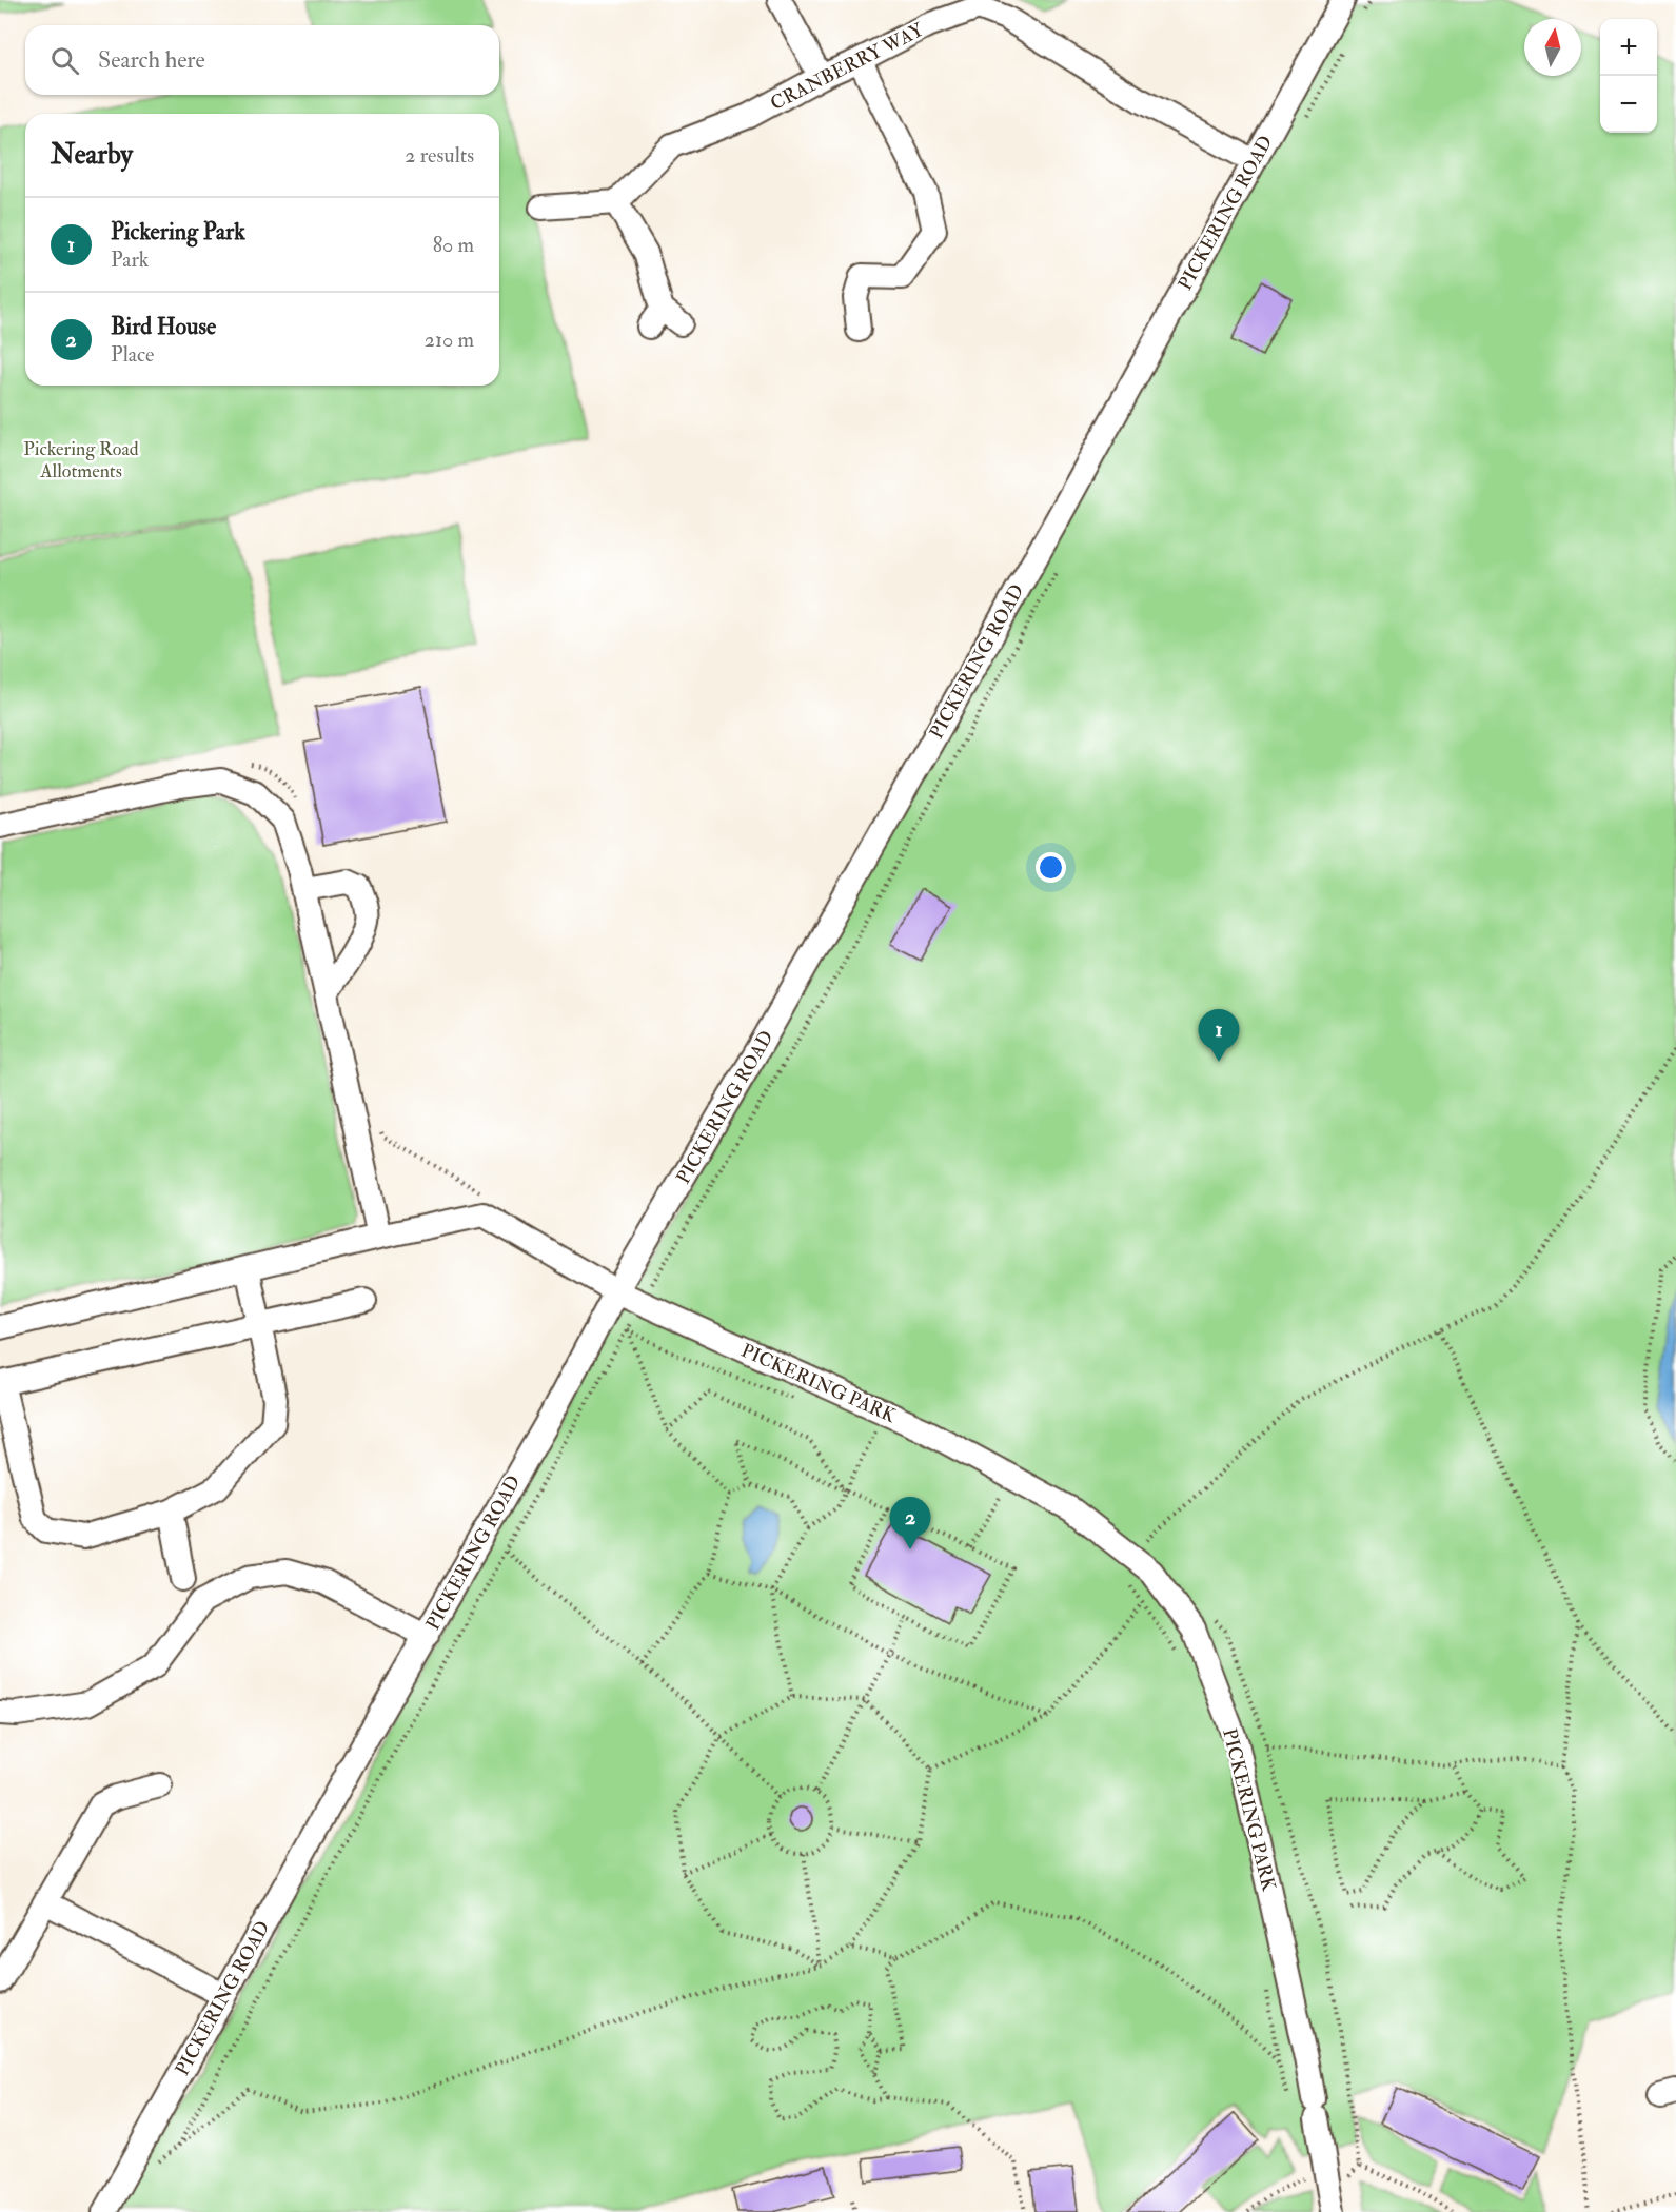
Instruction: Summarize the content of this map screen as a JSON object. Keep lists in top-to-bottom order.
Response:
{
  "streets": {
    "street": ["CRANBERRY WAY", "PICKERING ROAD", "PICKERING PARK"]
  },
  "crossings": [
    ["CRANBERRY WAY", "PICKERING ROAD"],
    ["PICKERING ROAD", "PICKERING PARK"]
  ],
  "parks": ["Pickering Road Allotments"],
  "north": "top",
  "page": {
    "map_buttons": ["+", "−"],
    "search": "Search here",
    "heading": ["Nearby", "2 results"],
    "list": [
      {
        "mark": "1",
        "name": "Pickering Park",
        "note": "Park",
        "value": "80 m"
      },
      {
        "mark": "2",
        "name": "Bird House",
        "note": "Place",
        "value": "210 m"
      }
    ],
    "pins": ["1", "2"]
  }
}
